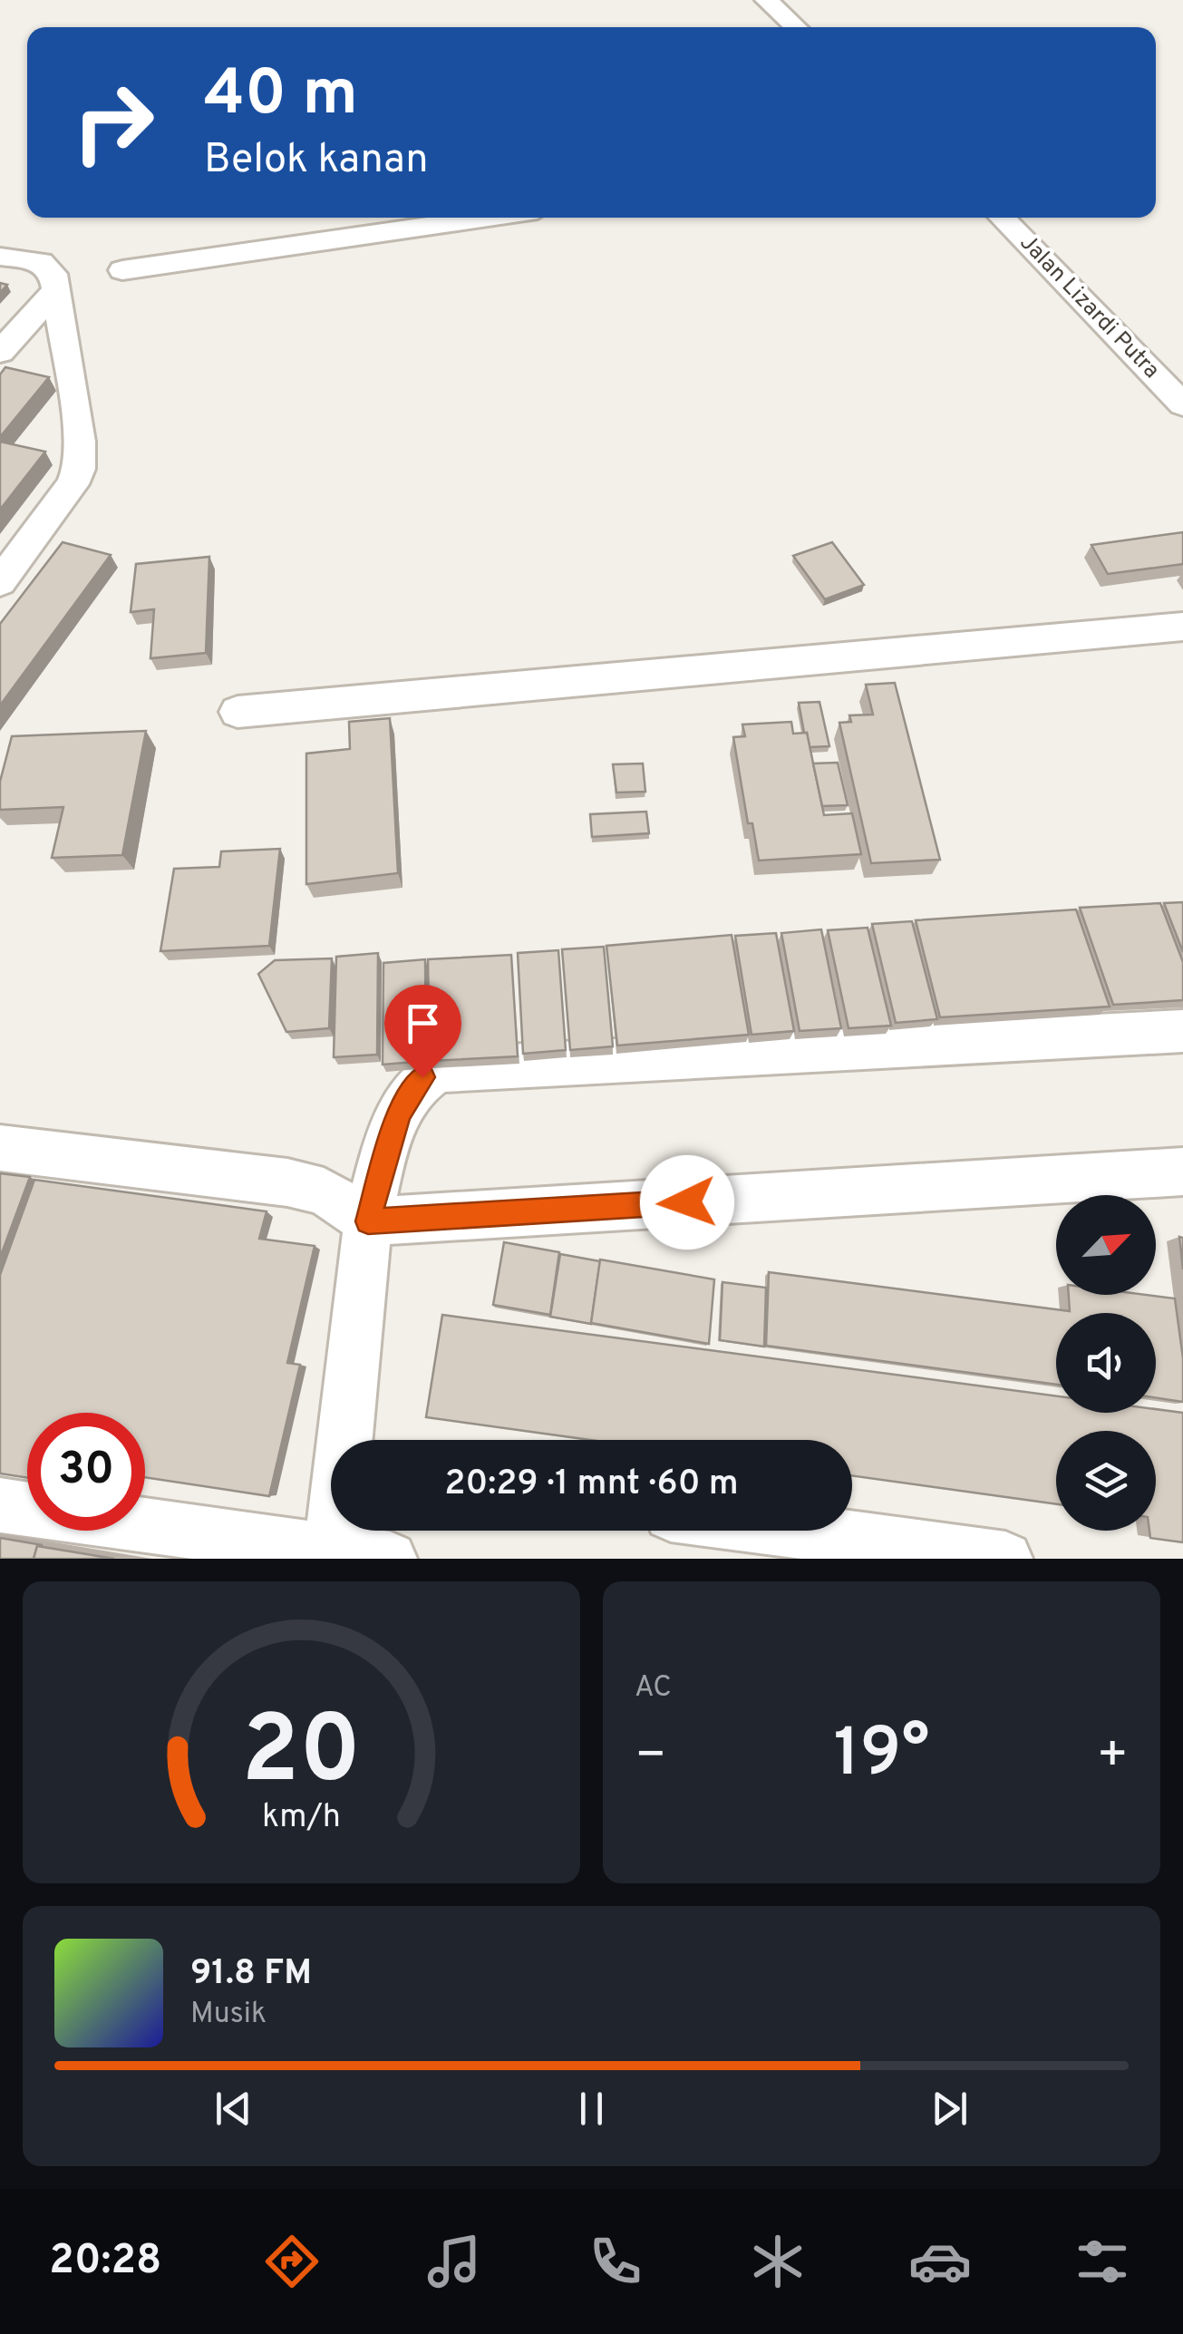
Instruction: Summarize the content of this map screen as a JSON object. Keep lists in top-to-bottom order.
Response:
{
  "streets": {
    "street": ["Jalan Lizardi Putra"]
  },
  "north": "top right",
  "page": {
    "turn": ["40 m", "Belok kanan"],
    "limit": "30",
    "trip": "20:29 · 1 mnt · 60 m",
    "tile": "AC",
    "heat": ["−", "19°", "+"],
    "song": ["91.8 FM", "Musik"],
    "tabs": "20:28",
    "gauge": ["20", "km/h"]
  }
}
